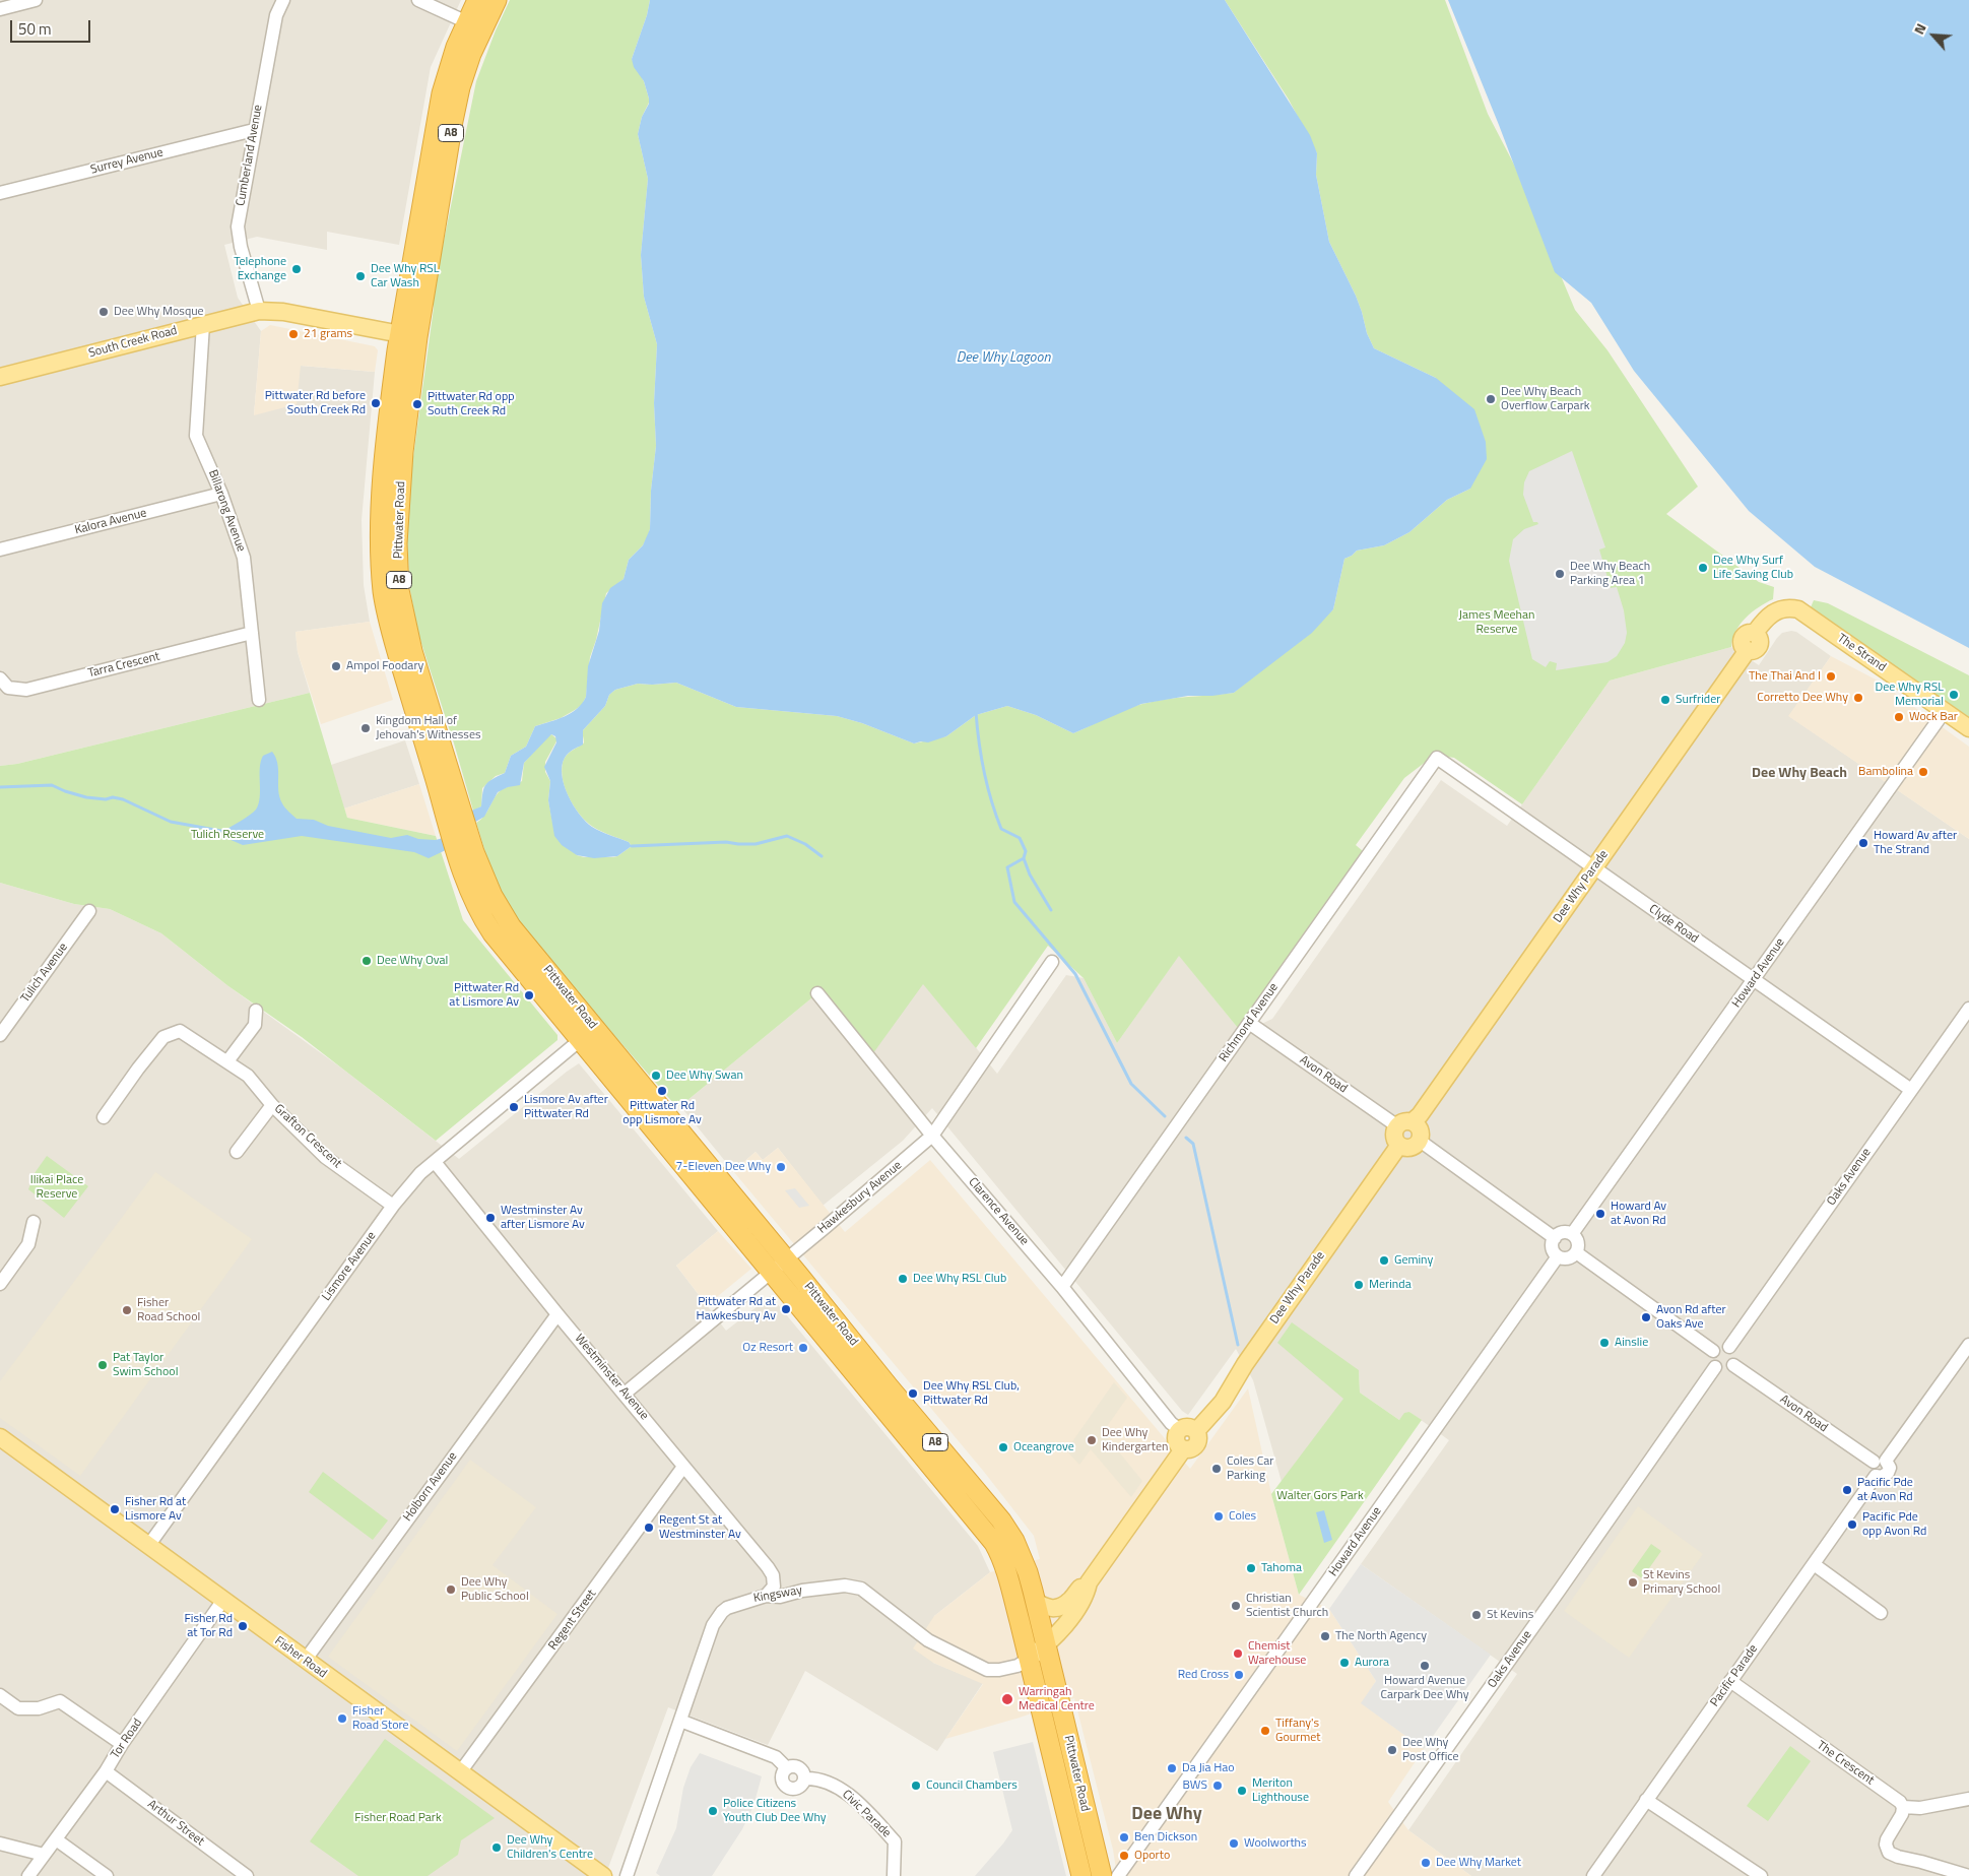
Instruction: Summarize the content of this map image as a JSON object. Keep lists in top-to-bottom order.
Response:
{
  "streets": {
    "highway": ["A8", "Pittwater Road"],
    "main road": [
      "South Creek Road",
      "The Strand",
      "Dee Why Parade",
      "Fisher Road"
    ],
    "street": [
      "Cumberland Avenue",
      "Surrey Avenue",
      "Billarong Avenue",
      "Kalora Avenue",
      "Tarra Crescent",
      "Clyde Road",
      "Tulich Avenue",
      "Howard Avenue",
      "Richmond Avenue",
      "Avon Road",
      "Grafton Crescent",
      "Oaks Avenue",
      "Hawkesbury Avenue",
      "Clarence Avenue",
      "Lismore Avenue",
      "Westminster Avenue",
      "Holborn Avenue",
      "Kingsway",
      "Regent Street",
      "Pacific Parade",
      "Tor Road",
      "The Crescent",
      "Civic Parade",
      "Arthur Street"
    ]
  },
  "crossings": [
    ["Cumberland Avenue", "Surrey Avenue"],
    ["Cumberland Avenue", "South Creek Road"],
    ["South Creek Road", "Billarong Avenue"],
    ["South Creek Road", "Pittwater Road"],
    ["Billarong Avenue", "Kalora Avenue"],
    ["Billarong Avenue", "Tarra Crescent"],
    ["Pittwater Road", "Hawkesbury Avenue"],
    ["Pittwater Road", "Lismore Avenue"],
    ["Pittwater Road", "Kingsway"],
    ["The Strand", "Dee Why Parade"],
    ["The Strand", "Howard Avenue"],
    ["Dee Why Parade", "Clyde Road"],
    ["Dee Why Parade", "Avon Road"],
    ["Dee Why Parade", "Clarence Avenue"],
    ["Clyde Road", "Howard Avenue"],
    ["Clyde Road", "Richmond Avenue"],
    ["Clyde Road", "Oaks Avenue"],
    ["Richmond Avenue", "Avon Road"],
    ["Richmond Avenue", "Clarence Avenue"],
    ["Avon Road", "Oaks Avenue"],
    ["Avon Road", "Pacific Parade"],
    ["Grafton Crescent", "Lismore Avenue"],
    ["Hawkesbury Avenue", "Clarence Avenue"],
    ["Hawkesbury Avenue", "Westminster Avenue"],
    ["Lismore Avenue", "Westminster Avenue"],
    ["Lismore Avenue", "Fisher Road"],
    ["Westminster Avenue", "Holborn Avenue"],
    ["Westminster Avenue", "Kingsway"],
    ["Westminster Avenue", "Regent Street"],
    ["Holborn Avenue", "Fisher Road"],
    ["Regent Street", "Fisher Road"],
    ["Fisher Road", "Tor Road"],
    ["Pacific Parade", "The Crescent"],
    ["Tor Road", "Arthur Street"]
  ],
  "districts": ["Dee Why Beach", "Dee Why"],
  "water": ["Dee Why Lagoon"],
  "parks": [
    "James Meehan Reserve",
    "Tulich Reserve",
    "Ilikai Place Reserve",
    "Walter Gors Park",
    "Fisher Road Park"
  ],
  "places": [
    "Telephone Exchange",
    "Dee Why RSL Car Wash",
    "Dee Why Mosque",
    "21 grams",
    "Dee Why Beach Overflow Carpark",
    "Pittwater Rd before South Creek Rd",
    "Pittwater Rd opp South Creek Rd",
    "Dee Why Surf Life Saving Club",
    "Dee Why Beach Parking Area 1",
    "Ampol Foodary",
    "The Thai And I",
    "Dee Why RSL Memorial",
    "Corretto Dee Why",
    "Surfrider",
    "Wock Bar",
    "Kingdom Hall of Jehovah's Witnesses",
    "Bambolina",
    "Howard Av after The Strand",
    "Dee Why Oval",
    "Pittwater Rd at Lismore Av",
    "Dee Why Swan",
    "Pittwater Rd opp Lismore Av",
    "Lismore Av after Pittwater Rd",
    "7-Eleven Dee Why",
    "Howard Av at Avon Rd",
    "Westminster Av after Lismore Av",
    "Geminy",
    "Dee Why RSL Club",
    "Merinda",
    "Pittwater Rd at Hawkesbury Av",
    "Fisher Road School",
    "Avon Rd after Oaks Ave",
    "Ainslie",
    "Oz Resort",
    "Pat Taylor Swim School",
    "Dee Why RSL Club, Pittwater Rd",
    "Dee Why Kindergarten",
    "Oceangrove",
    "Coles Car Parking",
    "Pacific Pde at Avon Rd",
    "Fisher Rd at Lismore Av",
    "Coles",
    "Pacific Pde opp Avon Rd",
    "Regent St at Westminster Av",
    "Tahoma",
    "St Kevins Primary School",
    "Dee Why Public School",
    "Christian Scientist Church",
    "St Kevins",
    "Fisher Rd at Tor Rd",
    "The North Agency",
    "Chemist Warehouse",
    "Aurora",
    "Howard Avenue Carpark Dee Why",
    "Red Cross",
    "Warringah Medical Centre",
    "Fisher Road Store",
    "Tiffany's Gourmet",
    "Dee Why Post Office",
    "Da Jia Hao",
    "Council Chambers",
    "BWS",
    "Meriton Lighthouse",
    "Police Citizens Youth Club Dee Why",
    "Ben Dickson",
    "Woolworths",
    "Dee Why Children's Centre",
    "Oporto",
    "Dee Why Market"
  ],
  "scale_bar": "50 m",
  "north": "top left"
}
